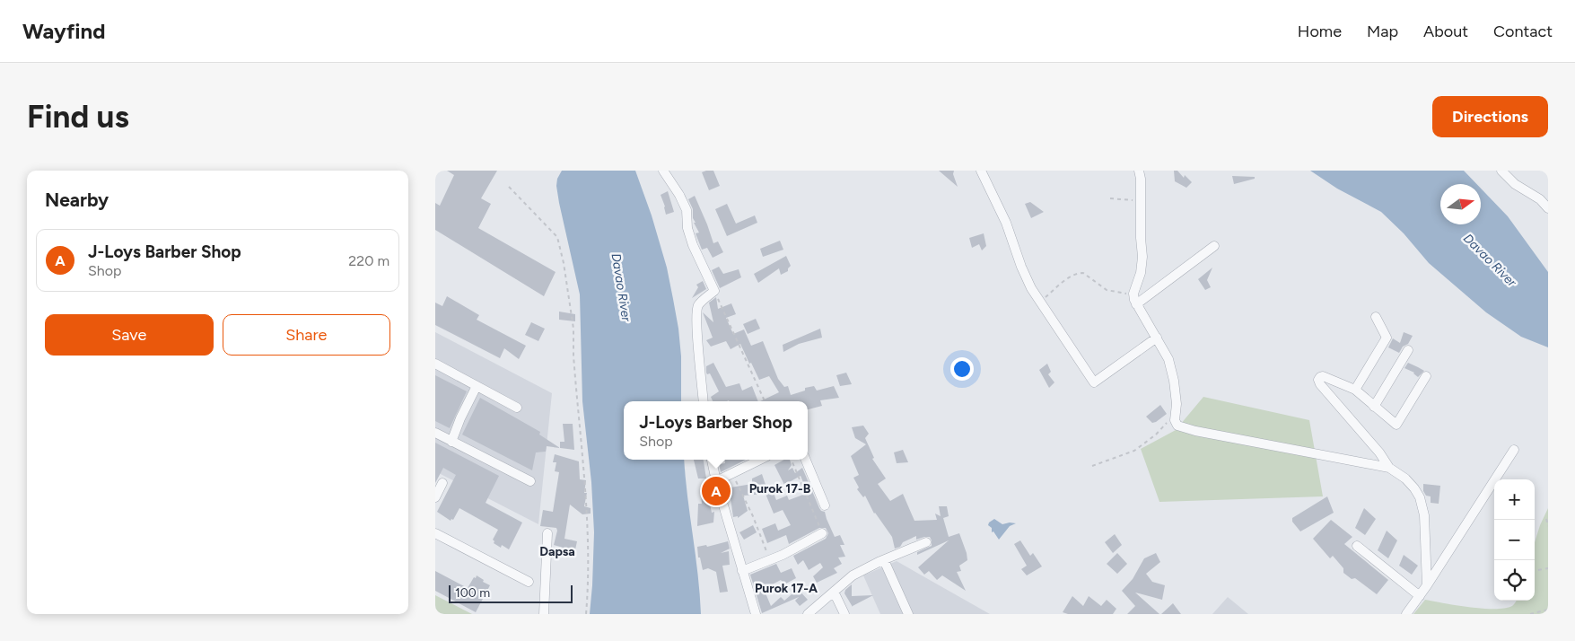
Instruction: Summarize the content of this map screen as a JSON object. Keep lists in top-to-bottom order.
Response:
{
  "districts": ["Purok 17-B", "Dapsa", "Purok 17-A"],
  "water": ["Davao River"],
  "scale_bar": "100 m",
  "north": "right",
  "page": {
    "header": "Wayfind",
    "nav": [
      "Home",
      "Map",
      "About",
      "Contact"
    ],
    "buttons": [
      "Directions",
      ["Save", "Share"]
    ],
    "title": "Find us",
    "heading": "Nearby",
    "list": [
      {
        "mark": "A",
        "name": "J-Loys Barber Shop",
        "note": "Shop",
        "value": "220 m"
      }
    ],
    "popup": ["J-Loys Barber Shop", "Shop"],
    "pins": "A",
    "map_buttons": ["+", "−"],
    "scale": "100 m"
  }
}
